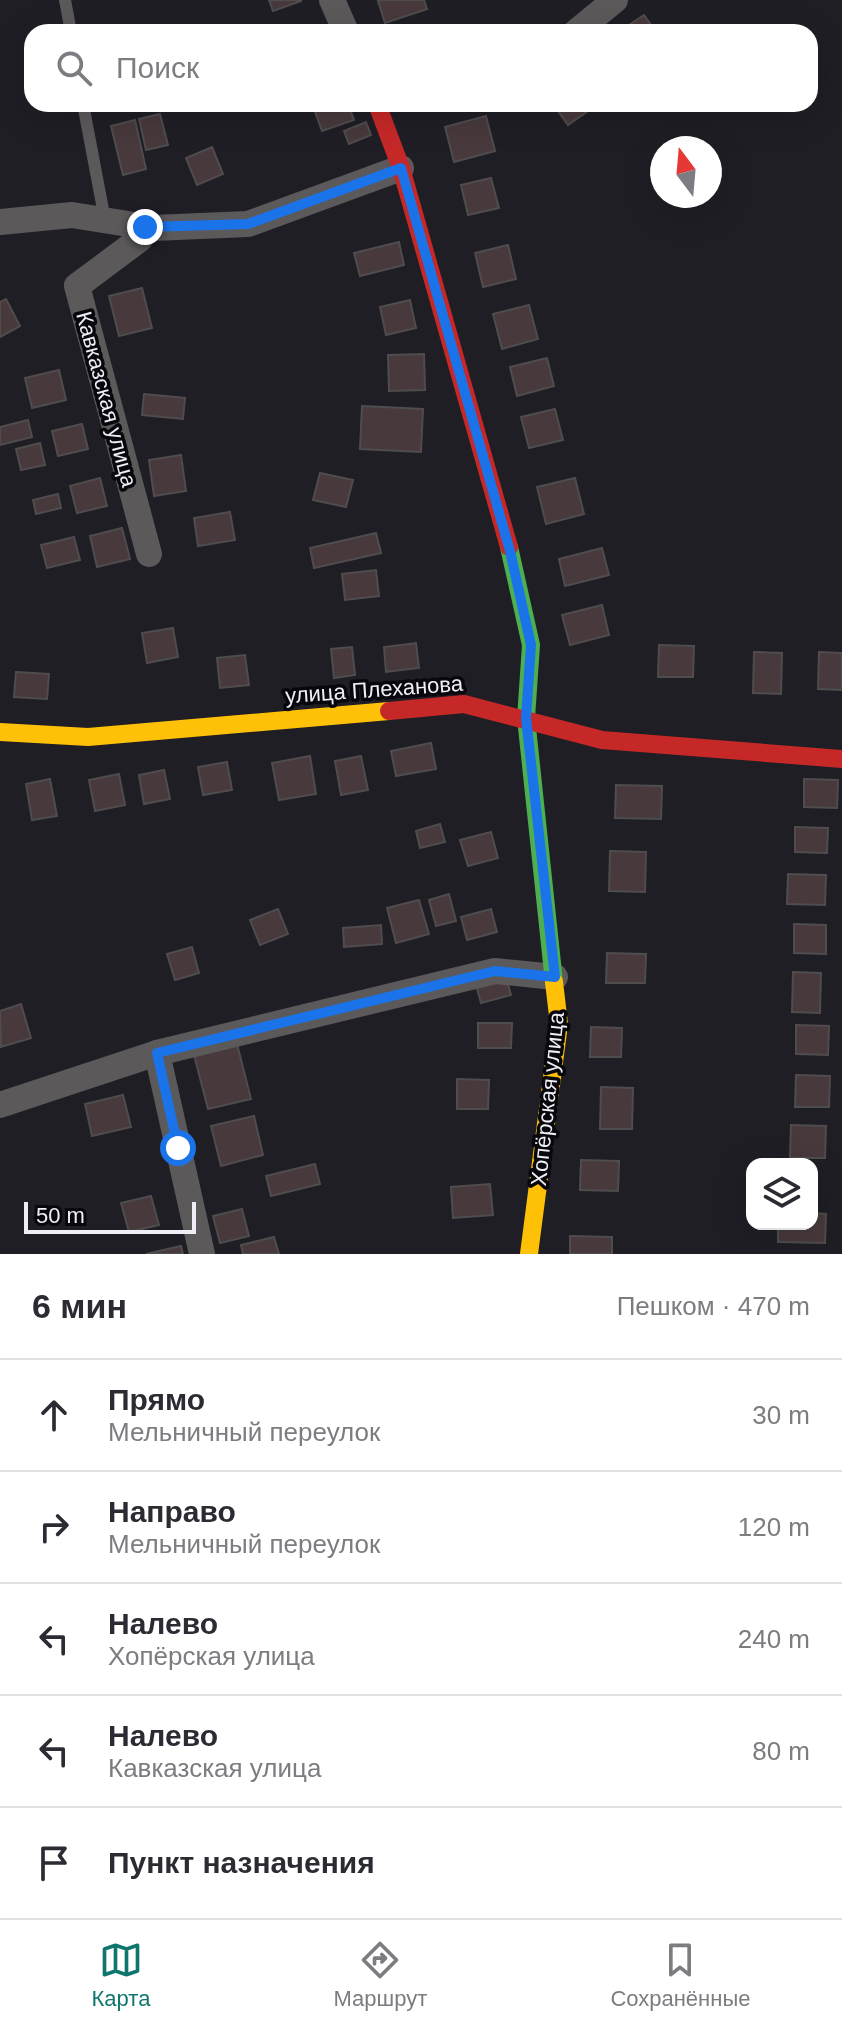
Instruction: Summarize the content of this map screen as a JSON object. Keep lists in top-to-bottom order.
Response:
{
  "streets": {
    "street": ["Кавказская улица", "улица Плеханова", "Хопёрская улица"]
  },
  "crossings": [
    ["улица Плеханова", "Хопёрская улица"]
  ],
  "scale_bar": "50 m",
  "north": "top",
  "page": {
    "search": "Поиск",
    "scale": "50 m",
    "heading": ["6 мин", "Пешком · 470 m"],
    "list": [
      ["Прямо", "Мельничный переулок", "30 m"],
      ["Направо", "Мельничный переулок", "120 m"],
      ["Налево", "Хопёрская улица", "240 m"],
      ["Налево", "Кавказская улица", "80 m"],
      "Пункт назначения"
    ],
    "nav": ["Карта", "Маршрут", "Сохранённые"]
  }
}
